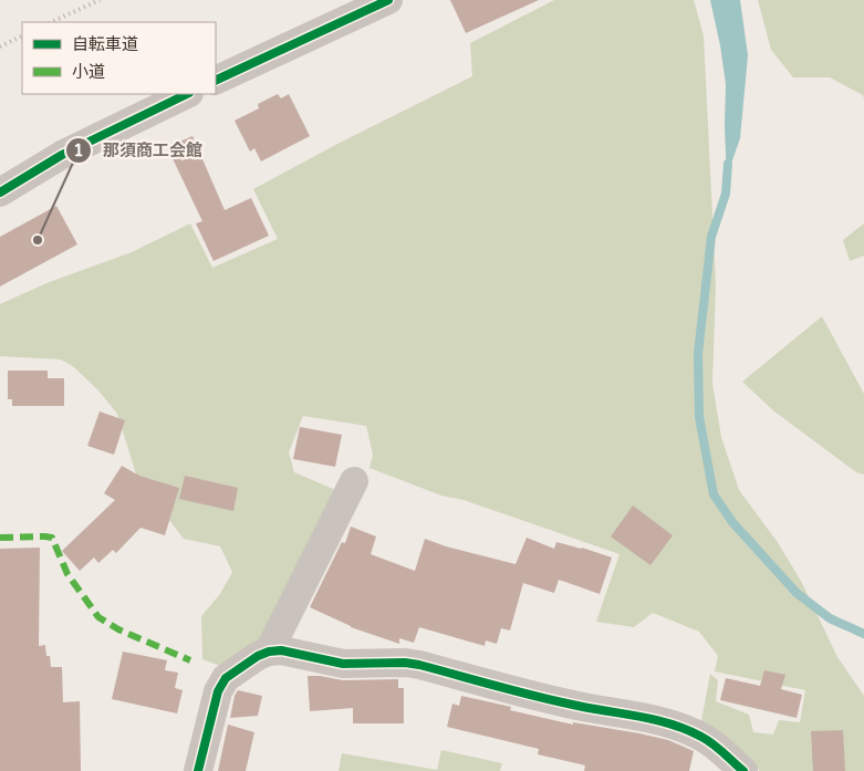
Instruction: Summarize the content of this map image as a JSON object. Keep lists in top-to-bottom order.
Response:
{
  "places": ["那須商工会館"],
  "legend": ["自転車道", "小道"]
}
